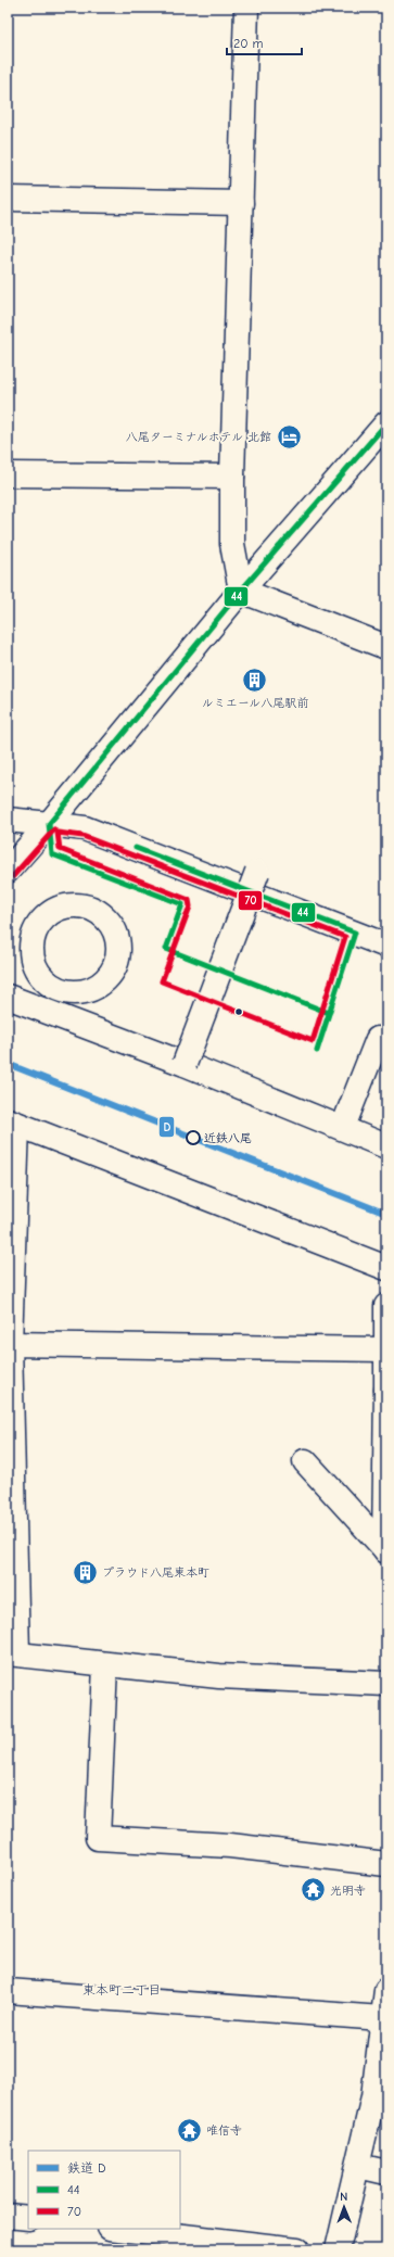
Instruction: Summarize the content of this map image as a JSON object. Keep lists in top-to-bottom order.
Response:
{
  "districts": ["東本町二丁目"],
  "places": {
    "hotel": ["八尾ターミナルホテル 北館"],
    "building": ["ルミエール八尾駅前", "プラウド八尾東本町"],
    "other": ["近鉄八尾"],
    "temple": ["光明寺", "唯信寺"]
  },
  "lines": ["transit line 44", "transit line 70", "rail line D"],
  "legend": ["鉄道 D", "44", "70"],
  "scale_bar": "20 m",
  "north": "top"
}
